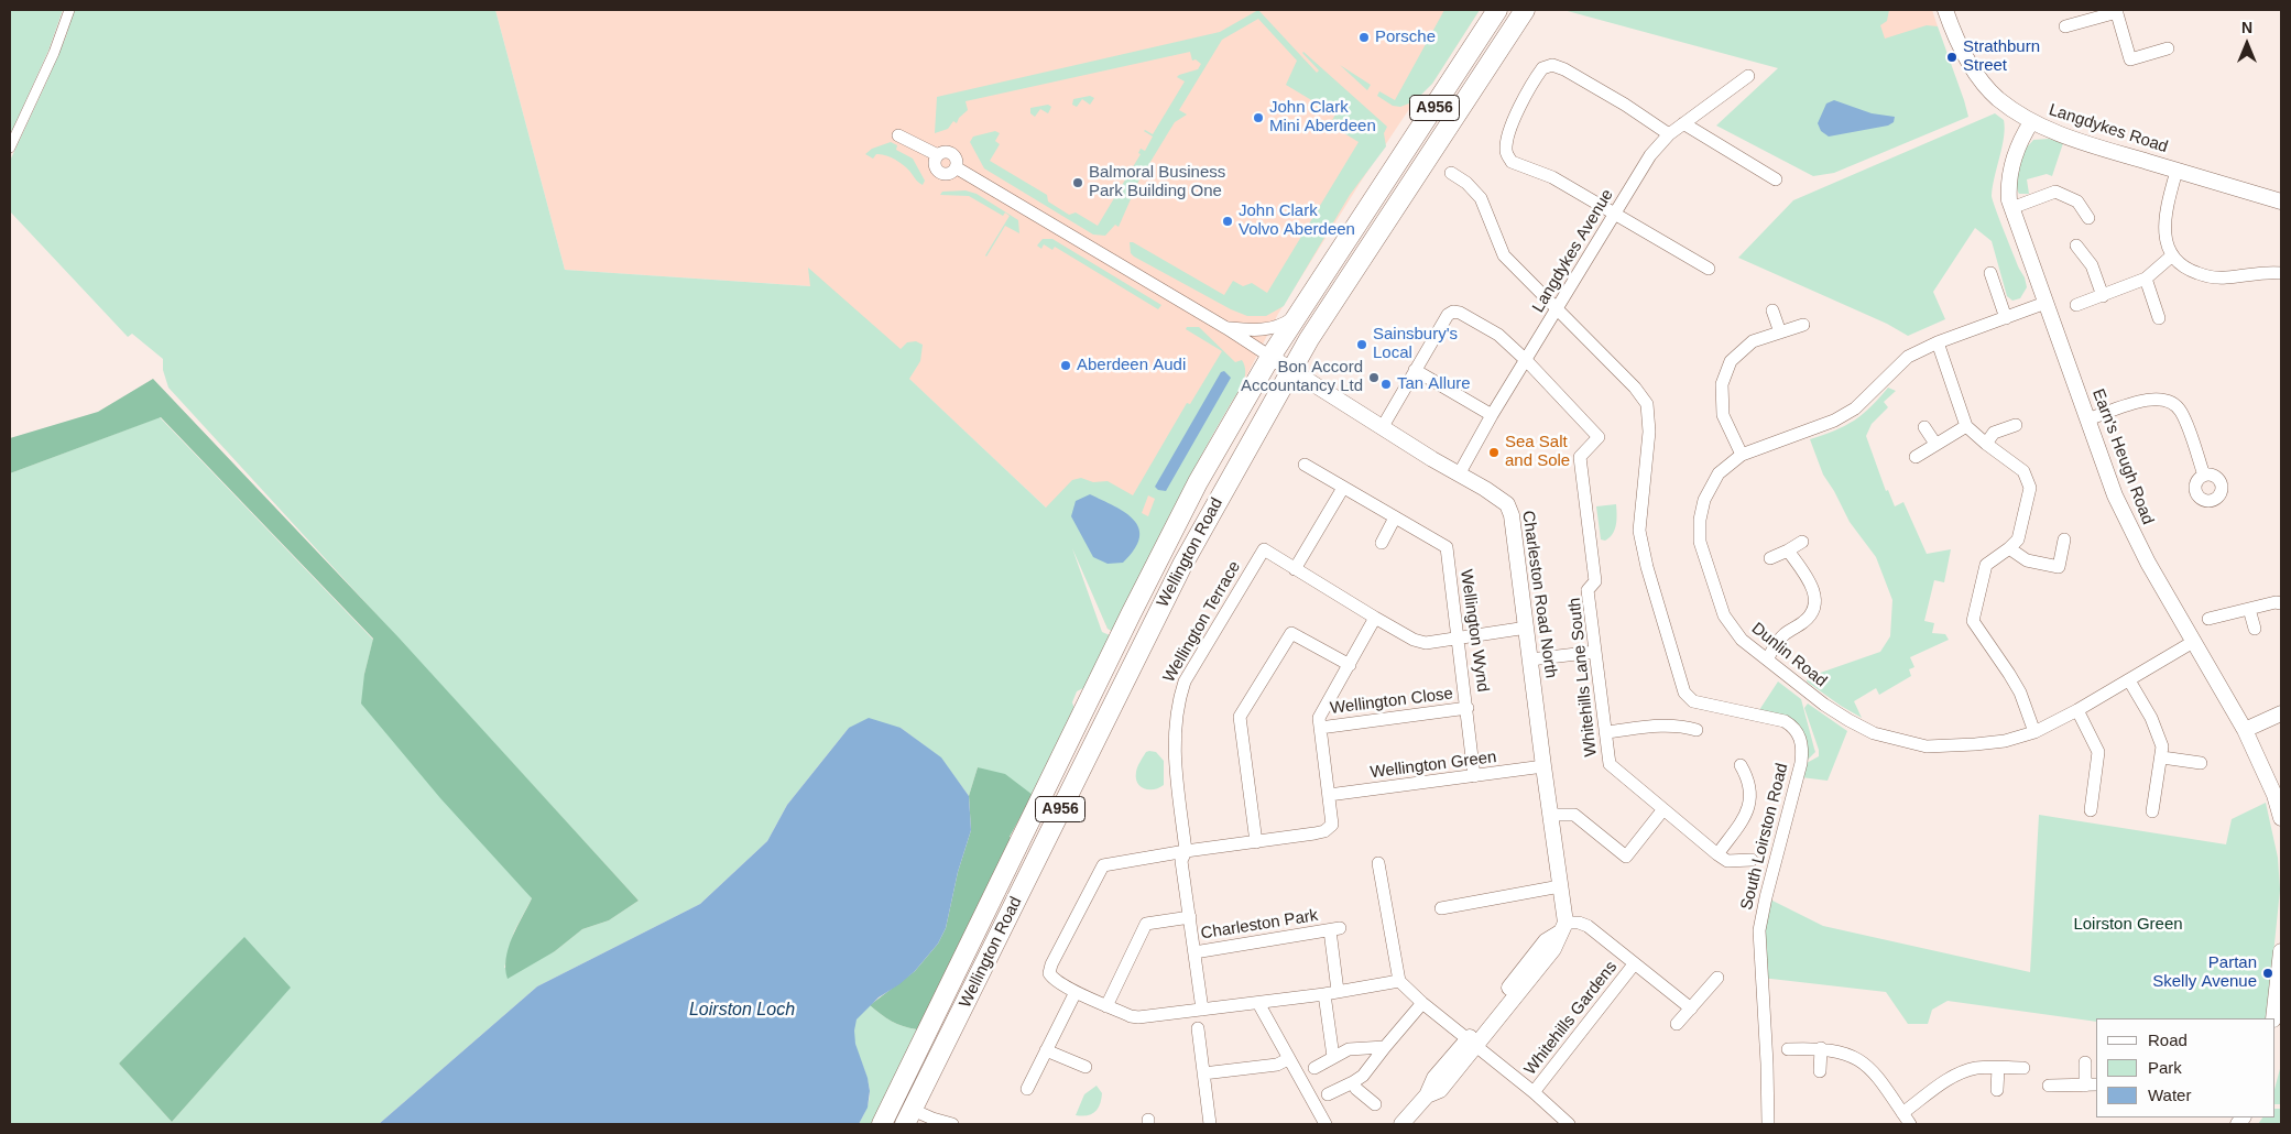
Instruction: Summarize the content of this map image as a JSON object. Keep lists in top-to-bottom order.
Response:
{
  "streets": {
    "main road": ["A956", "Wellington Road"],
    "street": [
      "Langdykes Road",
      "Langdykes Avenue",
      "Earn's Heugh Road",
      "Charleston Road North",
      "Wellington Terrace",
      "Wellington Wynd",
      "Dunlin Road",
      "Whitehills Lane South",
      "Wellington Close",
      "Wellington Green",
      "South Loirston Road",
      "Charleston Park",
      "Whitehills Gardens"
    ]
  },
  "crossings": [
    ["Langdykes Road", "Earn's Heugh Road"],
    ["Langdykes Avenue", "Charleston Road North"],
    ["Langdykes Avenue", "Whitehills Lane South"],
    ["Langdykes Avenue", "South Loirston Road"],
    ["Earn's Heugh Road", "Dunlin Road"],
    ["Wellington Road", "Charleston Road North"],
    ["Charleston Road North", "Wellington Terrace"],
    ["Charleston Road North", "Wellington Green"],
    ["Charleston Road North", "Whitehills Gardens"],
    ["Wellington Terrace", "Wellington Wynd"],
    ["Wellington Terrace", "Charleston Park"],
    ["Wellington Wynd", "Wellington Close"],
    ["Wellington Wynd", "Wellington Green"]
  ],
  "water": ["Loirston Loch"],
  "parks": ["Loirston Green"],
  "places": [
    "Porsche",
    "Strathburn Street",
    "John Clark Mini Aberdeen",
    "Balmoral Business Park Building One",
    "John Clark Volvo Aberdeen",
    "Sainsbury's Local",
    "Aberdeen Audi",
    "Bon Accord Accountancy Ltd",
    "Tan Allure",
    "Sea Salt and Sole",
    "Partan Skelly Avenue"
  ],
  "legend": ["Road", "Park", "Water"],
  "north": "top"
}
